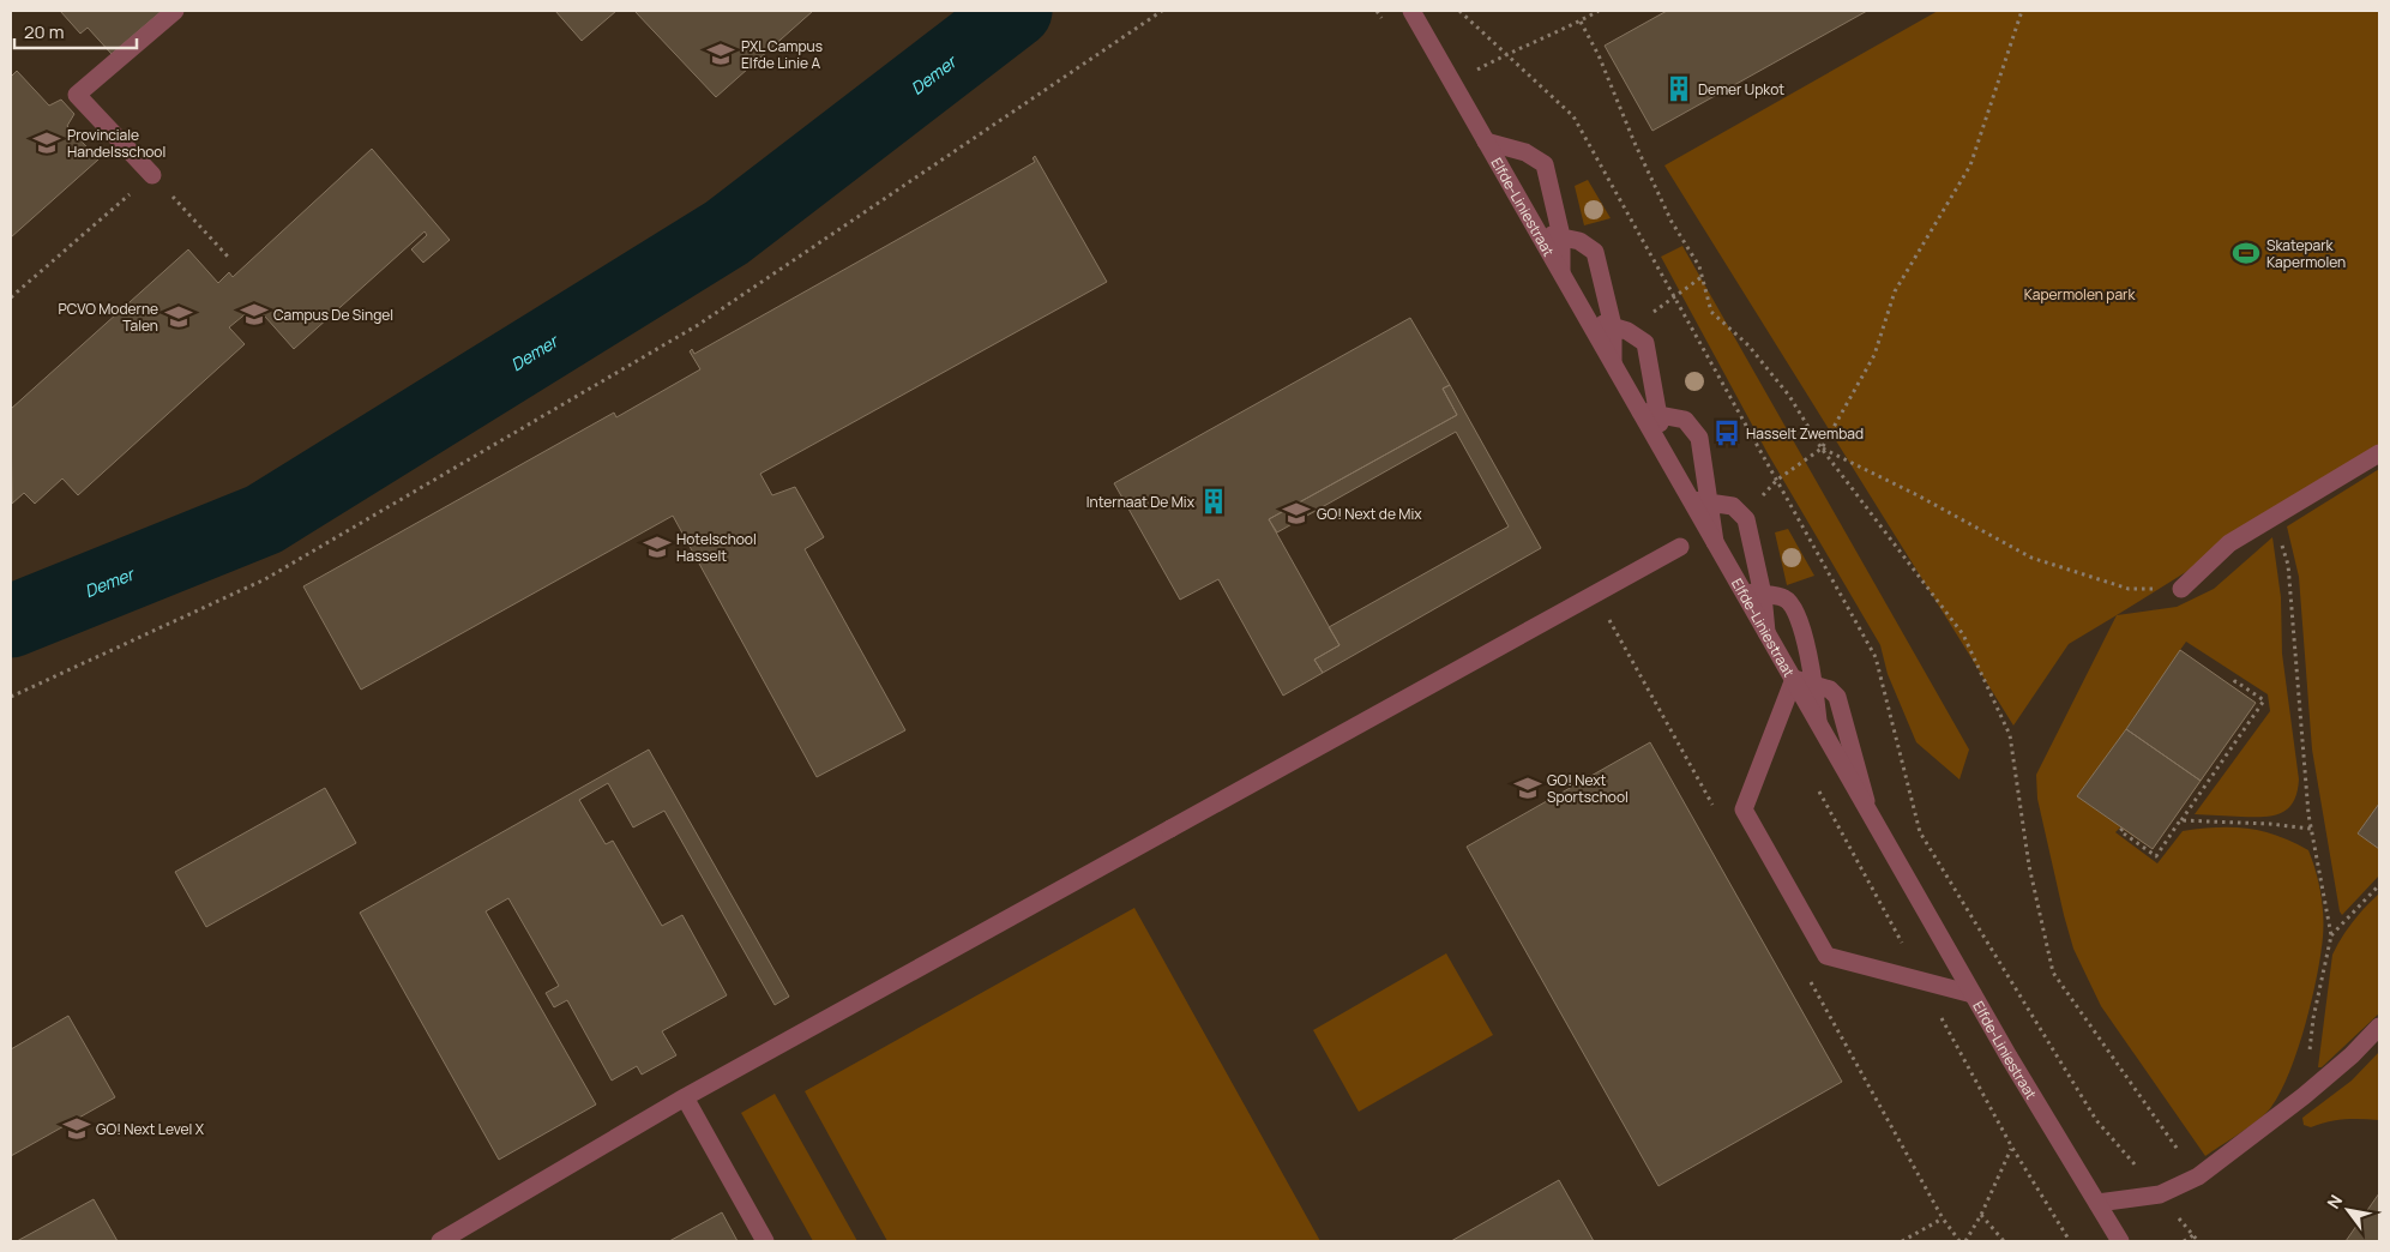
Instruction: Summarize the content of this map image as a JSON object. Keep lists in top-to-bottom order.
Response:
{
  "streets": {
    "street": ["Elfde-Liniestraat"]
  },
  "water": ["Demer"],
  "parks": ["Kapermolen park"],
  "places": {
    "school or university": [
      "PXL Campus Elfde Linie A",
      "Provinciale Handelsschool",
      "Campus De Singel",
      "PCVO Moderne Talen",
      "GO! Next de Mix",
      "Hotelschool Hasselt",
      "GO! Next Sportschool",
      "GO! Next Level X"
    ],
    "building": ["Demer Upkot", "Internaat De Mix"],
    "sports": ["Skatepark Kapermolen"],
    "bus stop": ["Hasselt Zwembad"]
  },
  "scale_bar": "20 m",
  "north": "top left"
}
